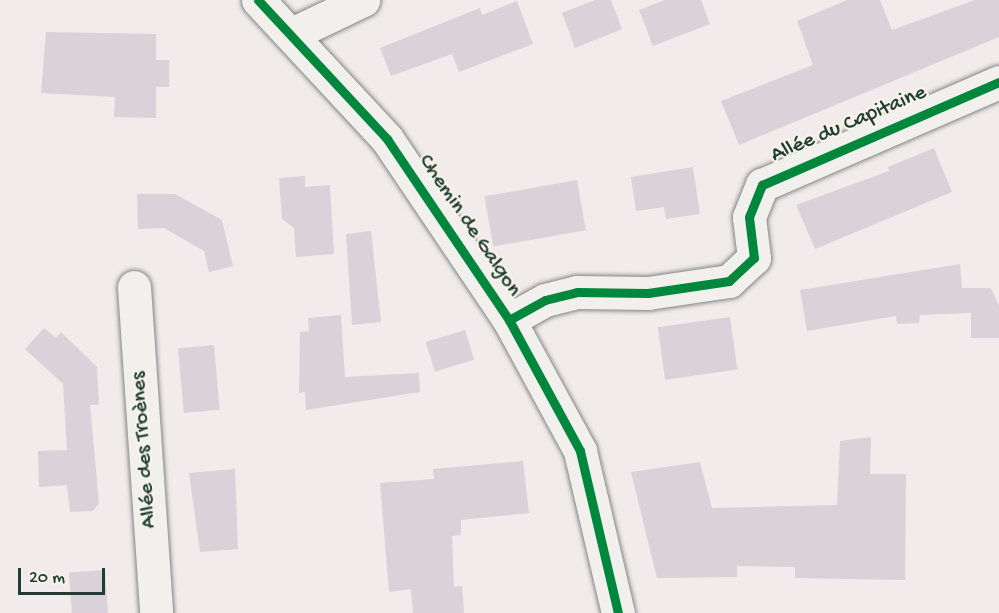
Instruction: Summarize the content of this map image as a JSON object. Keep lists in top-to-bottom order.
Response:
{
  "streets": {
    "street": ["Allée du Capitaine", "Chemin de Galgon", "Allée des Troènes"]
  },
  "crossings": [
    ["Allée du Capitaine", "Chemin de Galgon"]
  ],
  "scale_bar": "20 m"
}
